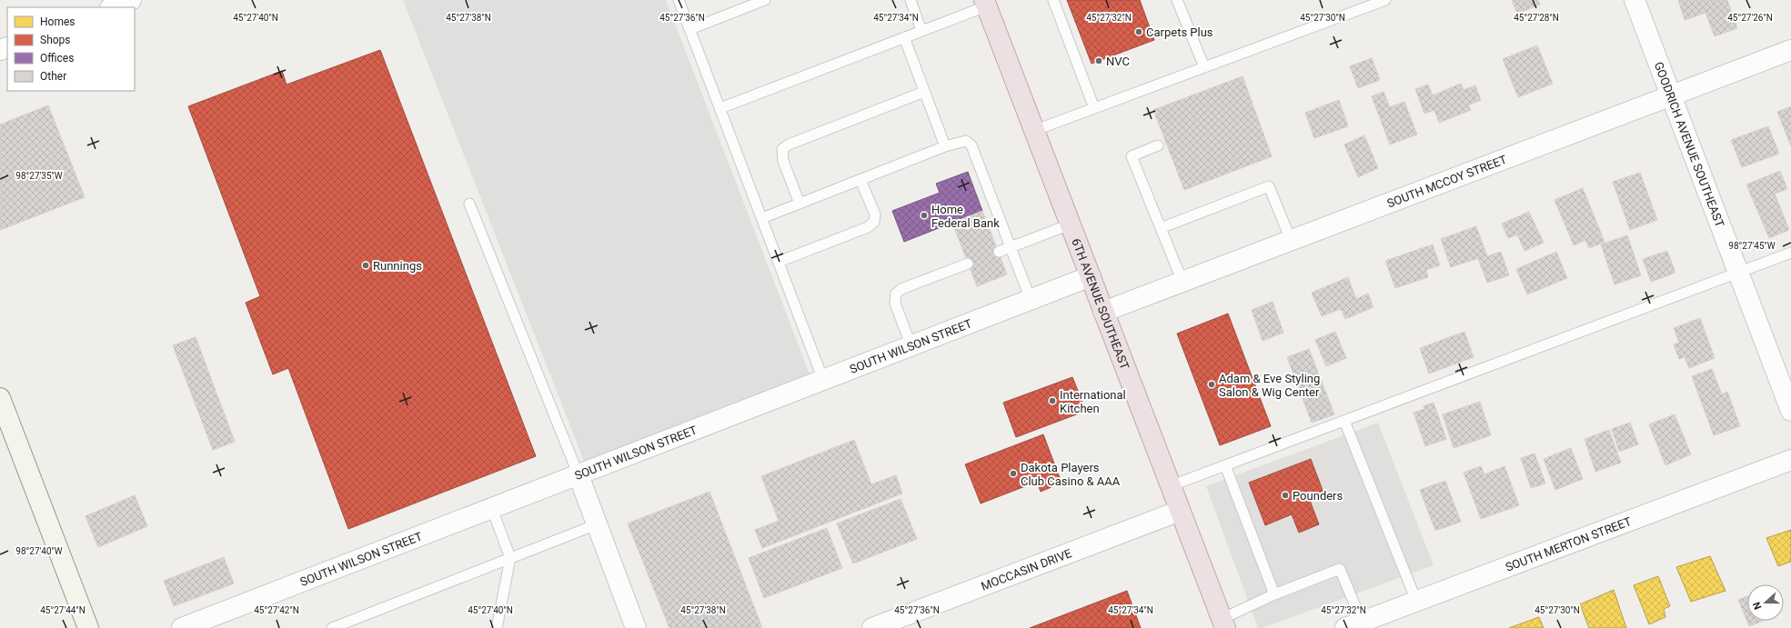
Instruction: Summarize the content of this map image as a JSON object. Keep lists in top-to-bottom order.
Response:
{
  "streets": {
    "highway": ["6TH AVENUE SOUTHEAST"],
    "street": [
      "GOODRICH AVENUE SOUTHEAST",
      "SOUTH MCCOY STREET",
      "SOUTH WILSON STREET",
      "SOUTH MERTON STREET",
      "MOCCASIN DRIVE"
    ]
  },
  "crossings": [
    ["GOODRICH AVENUE SOUTHEAST", "SOUTH MCCOY STREET"],
    ["SOUTH MCCOY STREET", "6TH AVENUE SOUTHEAST"],
    ["6TH AVENUE SOUTHEAST", "SOUTH WILSON STREET"],
    ["6TH AVENUE SOUTHEAST", "MOCCASIN DRIVE"]
  ],
  "places": [
    "Carpets Plus",
    "NVC",
    "Home Federal Bank",
    "Runnings",
    "Adam & Eve Styling Salon & Wig Center",
    "International Kitchen",
    "Dakota Players Club Casino & AAA",
    "Pounders"
  ],
  "legend": [
    "Homes",
    "Shops",
    "Offices",
    "Other"
  ],
  "north": "left",
  "coordinates": [
    "45°27'40\"N",
    "45°27'38\"N",
    "45°27'36\"N",
    "45°27'34\"N",
    "45°27'32\"N",
    "45°27'30\"N",
    "45°27'28\"N",
    "45°27'26\"N",
    "98°27'35\"W",
    "98°27'45\"W",
    "98°27'40\"W",
    "45°27'44\"N",
    "45°27'42\"N"
  ]
}
